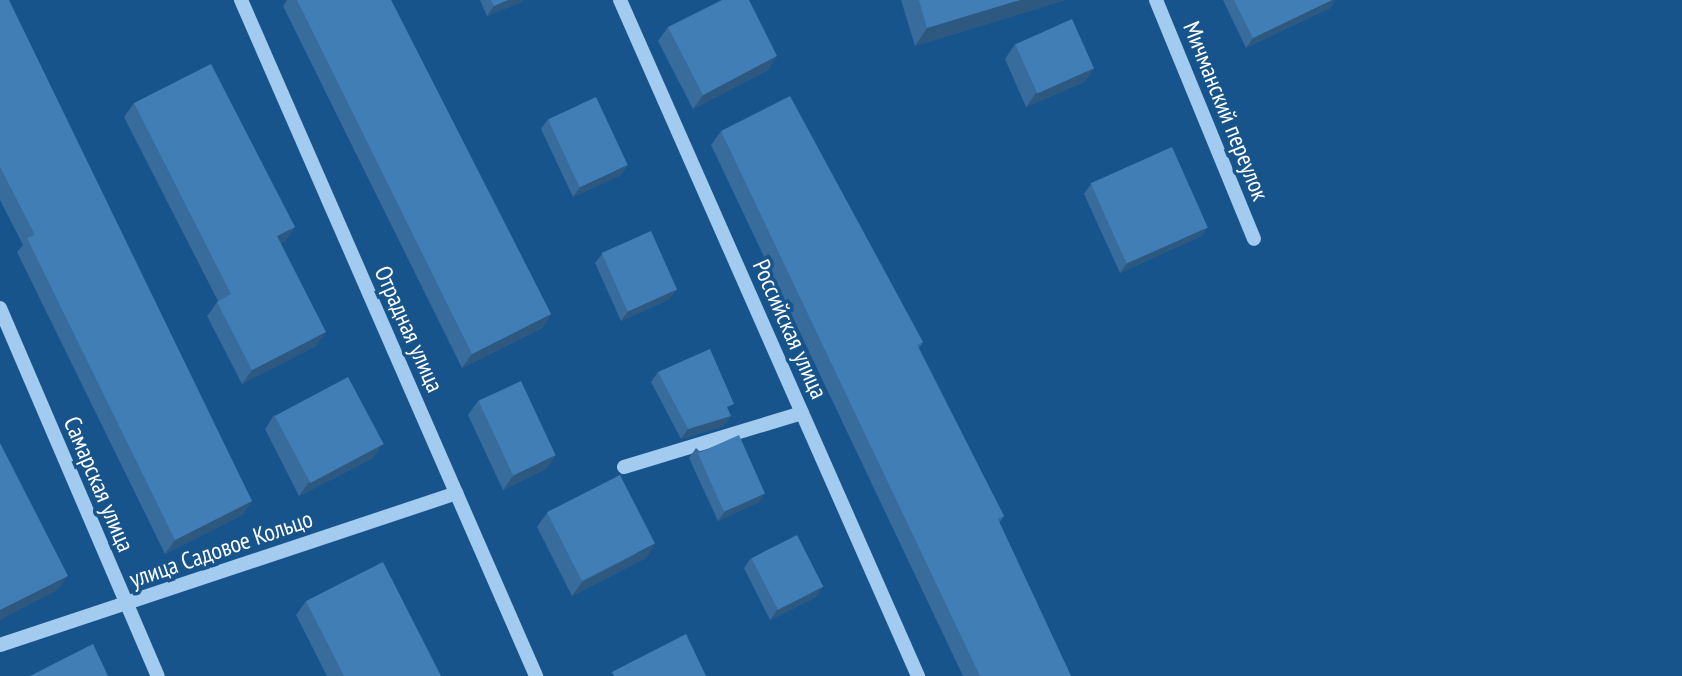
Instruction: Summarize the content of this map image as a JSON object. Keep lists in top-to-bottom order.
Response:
{
  "streets": {
    "street": [
      "Мичманский переулок",
      "Отрадная улица",
      "Российская улица",
      "Самарская улица",
      "улица Садовое Кольцо"
    ]
  },
  "crossings": [
    ["Отрадная улица", "улица Садовое Кольцо"],
    ["Самарская улица", "улица Садовое Кольцо"]
  ]
}
